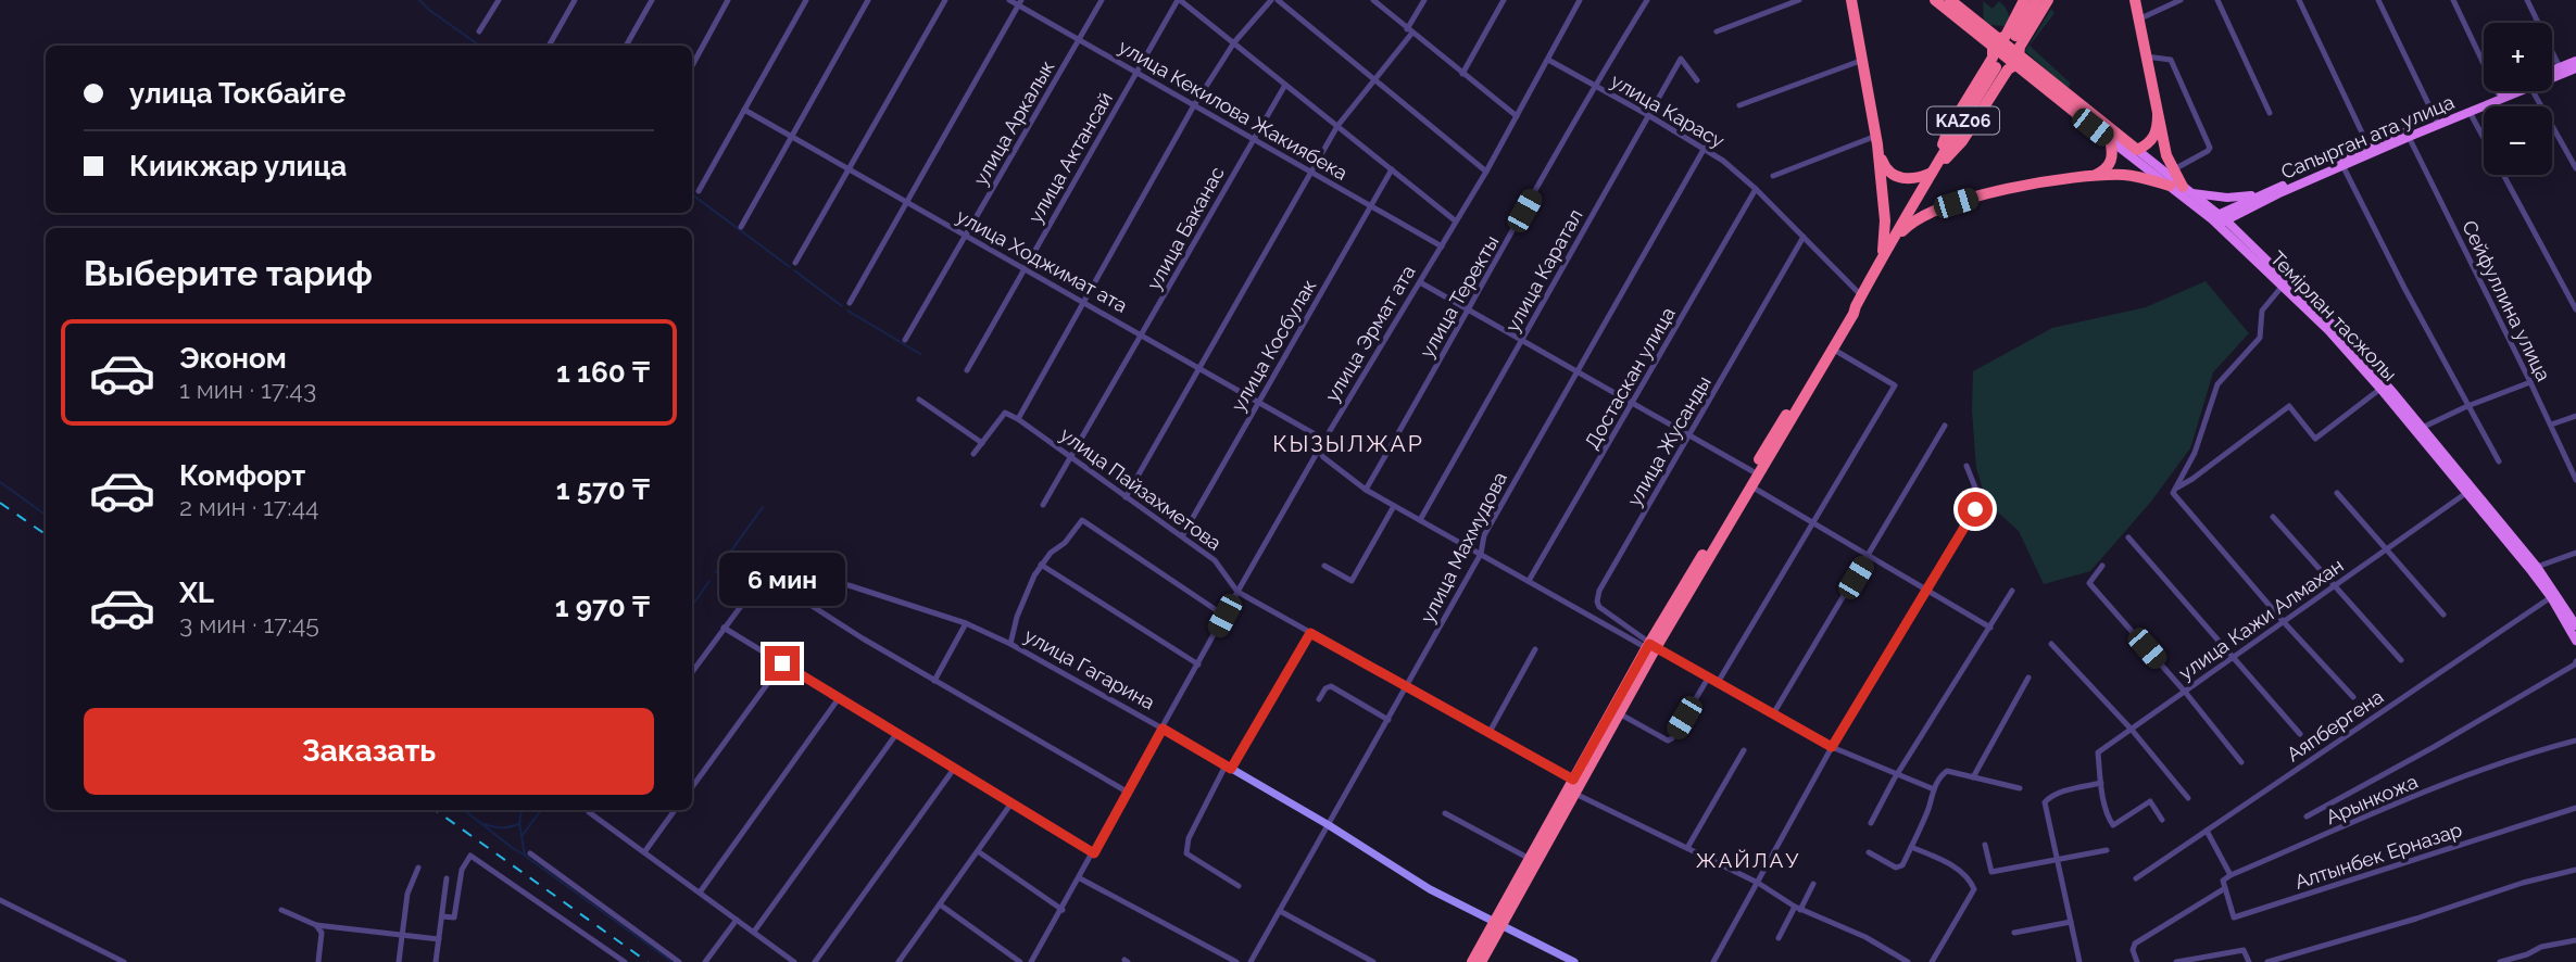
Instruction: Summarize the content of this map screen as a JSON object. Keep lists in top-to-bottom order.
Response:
{
  "streets": {
    "highway": ["KАZ06", "Темірлан тасжолы"],
    "main road": ["Сапырган ата улица"],
    "street": [
      "улица Кекилова Жакиябека",
      "улица Карасу",
      "улица Аркалык",
      "улица Актансай",
      "улица Баканас",
      "улица Ходжимат ата",
      "улица Каратал",
      "улица Теректы",
      "Сейфуллина улица",
      "улица Эрмат ата",
      "улица Косбулак",
      "Достаскан улица",
      "улица Жусанды",
      "улица Пайзахметова",
      "улица Махмудова",
      "улица Кажи Алмахан",
      "улица Гагарина",
      "Аяпбергена",
      "Арынкожа",
      "Алтынбек Ерназар"
    ]
  },
  "crossings": [
    ["улица Кекилова Жакиябека", "улица Аркалык"],
    ["улица Кекилова Жакиябека", "улица Актансай"],
    ["улица Кекилова Жакиябека", "улица Баканас"],
    ["улица Кекилова Жакиябека", "улица Эрмат ата"],
    ["улица Кекилова Жакиябека", "улица Косбулак"],
    ["улица Карасу", "улица Каратал"],
    ["улица Карасу", "улица Теректы"],
    ["улица Карасу", "улица Эрмат ата"],
    ["улица Карасу", "Достаскан улица"],
    ["улица Карасу", "улица Жусанды"],
    ["улица Карасу", "улица Махмудова"],
    ["KАZ06", "Темірлан тасжолы"],
    ["улица Аркалык", "улица Ходжимат ата"],
    ["Сапырган ата улица", "Сейфуллина улица"],
    ["Сапырган ата улица", "Темірлан тасжолы"],
    ["улица Актансай", "улица Ходжимат ата"],
    ["улица Баканас", "улица Ходжимат ата"],
    ["улица Баканас", "улица Пайзахметова"],
    ["улица Ходжимат ата", "улица Эрмат ата"],
    ["улица Ходжимат ата", "улица Косбулак"],
    ["Темірлан тасжолы", "улица Кажи Алмахан"],
    ["Темірлан тасжолы", "Аяпбергена"],
    ["улица Эрмат ата", "улица Пайзахметова"],
    ["улица Эрмат ата", "улица Гагарина"],
    ["улица Косбулак", "улица Пайзахметова"],
    ["улица Пайзахметова", "улица Махмудова"],
    ["улица Махмудова", "улица Гагарина"]
  ],
  "districts": ["КЫЗЫЛЖАР", "ЖАЙЛАУ"],
  "page": {
    "map_buttons": ["+", "−"],
    "banner": ["улица Токбайге", "Киикжар улица"],
    "heading": "Выберите тариф",
    "list": [
      {
        "name": "Эконом",
        "note": "1 мин · 17:43",
        "value": "1 160 ₸"
      },
      {
        "name": "Комфорт",
        "note": "2 мин · 17:44",
        "value": "1 570 ₸"
      },
      {
        "name": "XL",
        "note": "3 мин · 17:45",
        "value": "1 970 ₸"
      }
    ],
    "bubble": "6 мин",
    "buttons": "Заказать"
  }
}
